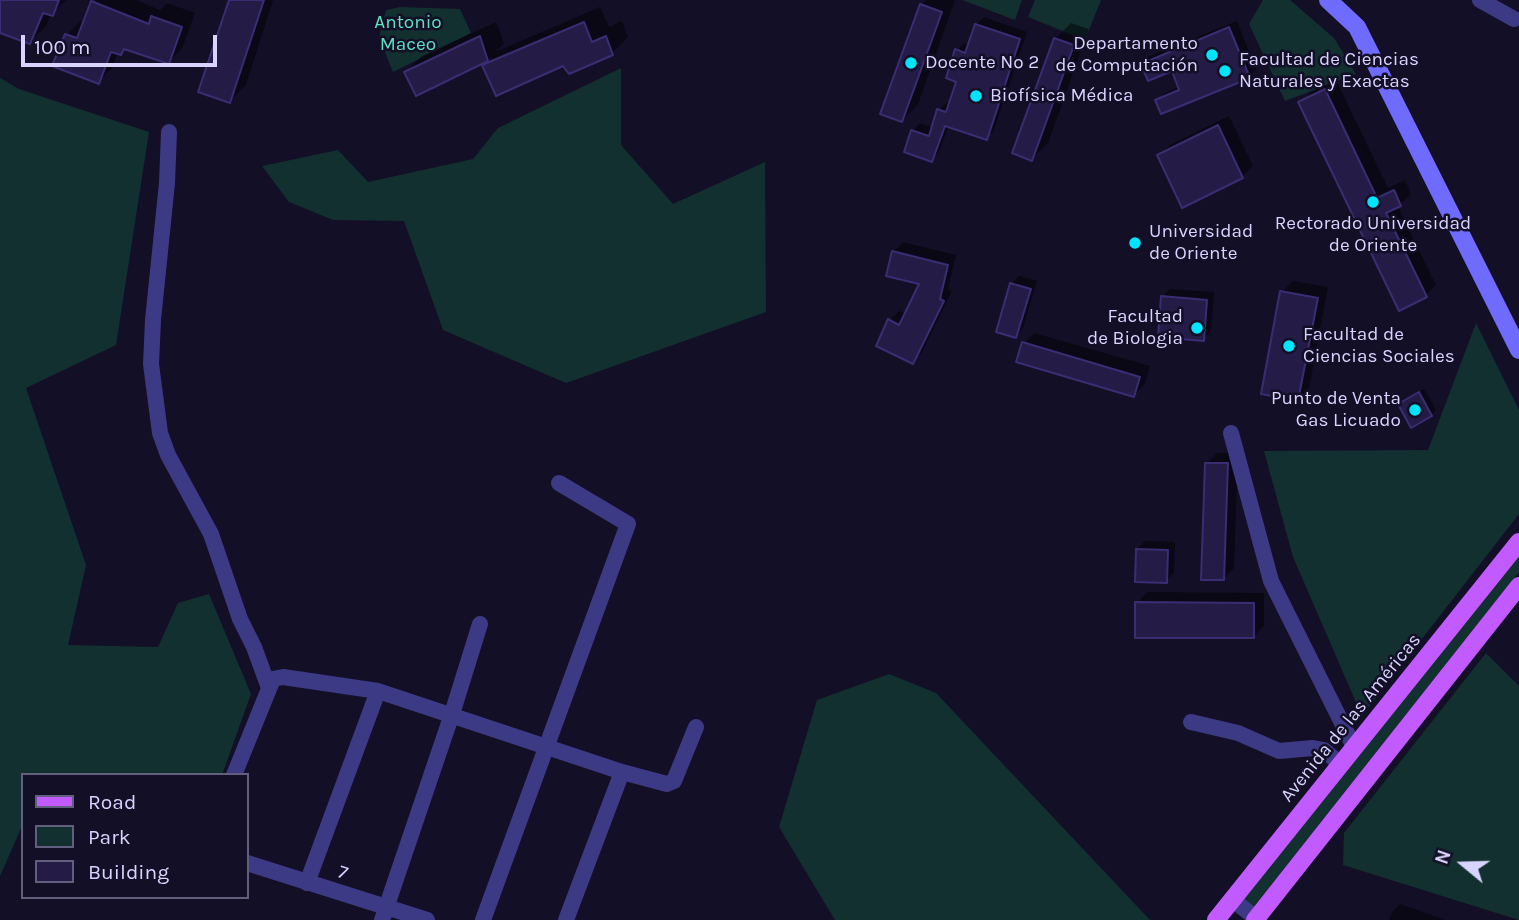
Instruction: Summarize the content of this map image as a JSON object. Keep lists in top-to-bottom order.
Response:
{
  "streets": {
    "main road": ["Avenida de las Américas"],
    "street": ["7"]
  },
  "parks": ["Antonio Maceo"],
  "places": [
    "Departamento de Computación",
    "Docente Nº 2",
    "Facultad de Ciencias Naturales y Exactas",
    "Biofísica Médica",
    "Rectorado Universidad de Oriente",
    "Universidad de Oriente",
    "Facultad de Biologia",
    "Facultad de Ciencias Sociales",
    "Punto de Venta Gas Licuado"
  ],
  "legend": ["Road", "Park", "Building"],
  "scale_bar": "100 m",
  "north": "left"
}
